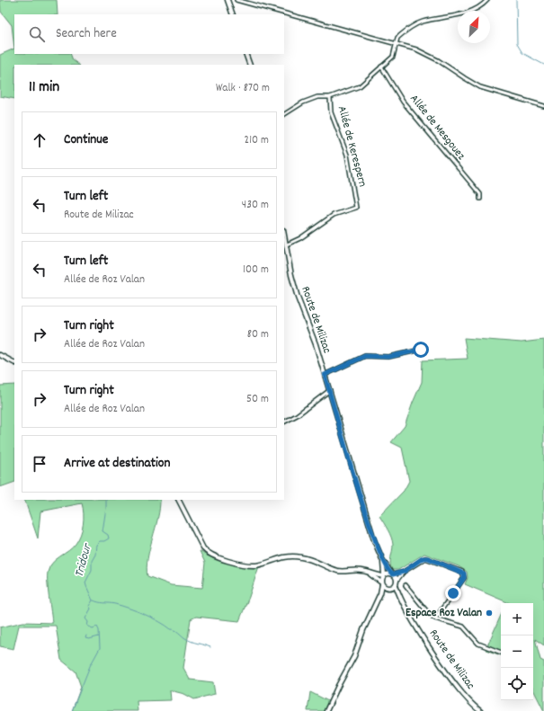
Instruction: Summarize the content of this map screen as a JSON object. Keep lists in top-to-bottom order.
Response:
{
  "streets": {
    "main road": ["Route de Milizac"],
    "street": ["Allée de Mesgouez", "Allée de Kerespern"]
  },
  "crossings": [
    ["Allée de Kerespern", "Route de Milizac"]
  ],
  "water": ["Tridour"],
  "places": ["Espace Roz Valan"],
  "north": "top right",
  "page": {
    "search": "Search here",
    "heading": ["11 min", "Walk · 870 m"],
    "list": [
      ["Continue", "210 m"],
      ["Turn left", "Route de Milizac", "430 m"],
      ["Turn left", "Allée de Roz Valan", "100 m"],
      ["Turn right", "Allée de Roz Valan", "80 m"],
      ["Turn right", "Allée de Roz Valan", "50 m"],
      "Arrive at destination"
    ],
    "map_buttons": ["+", "−"]
  }
}
